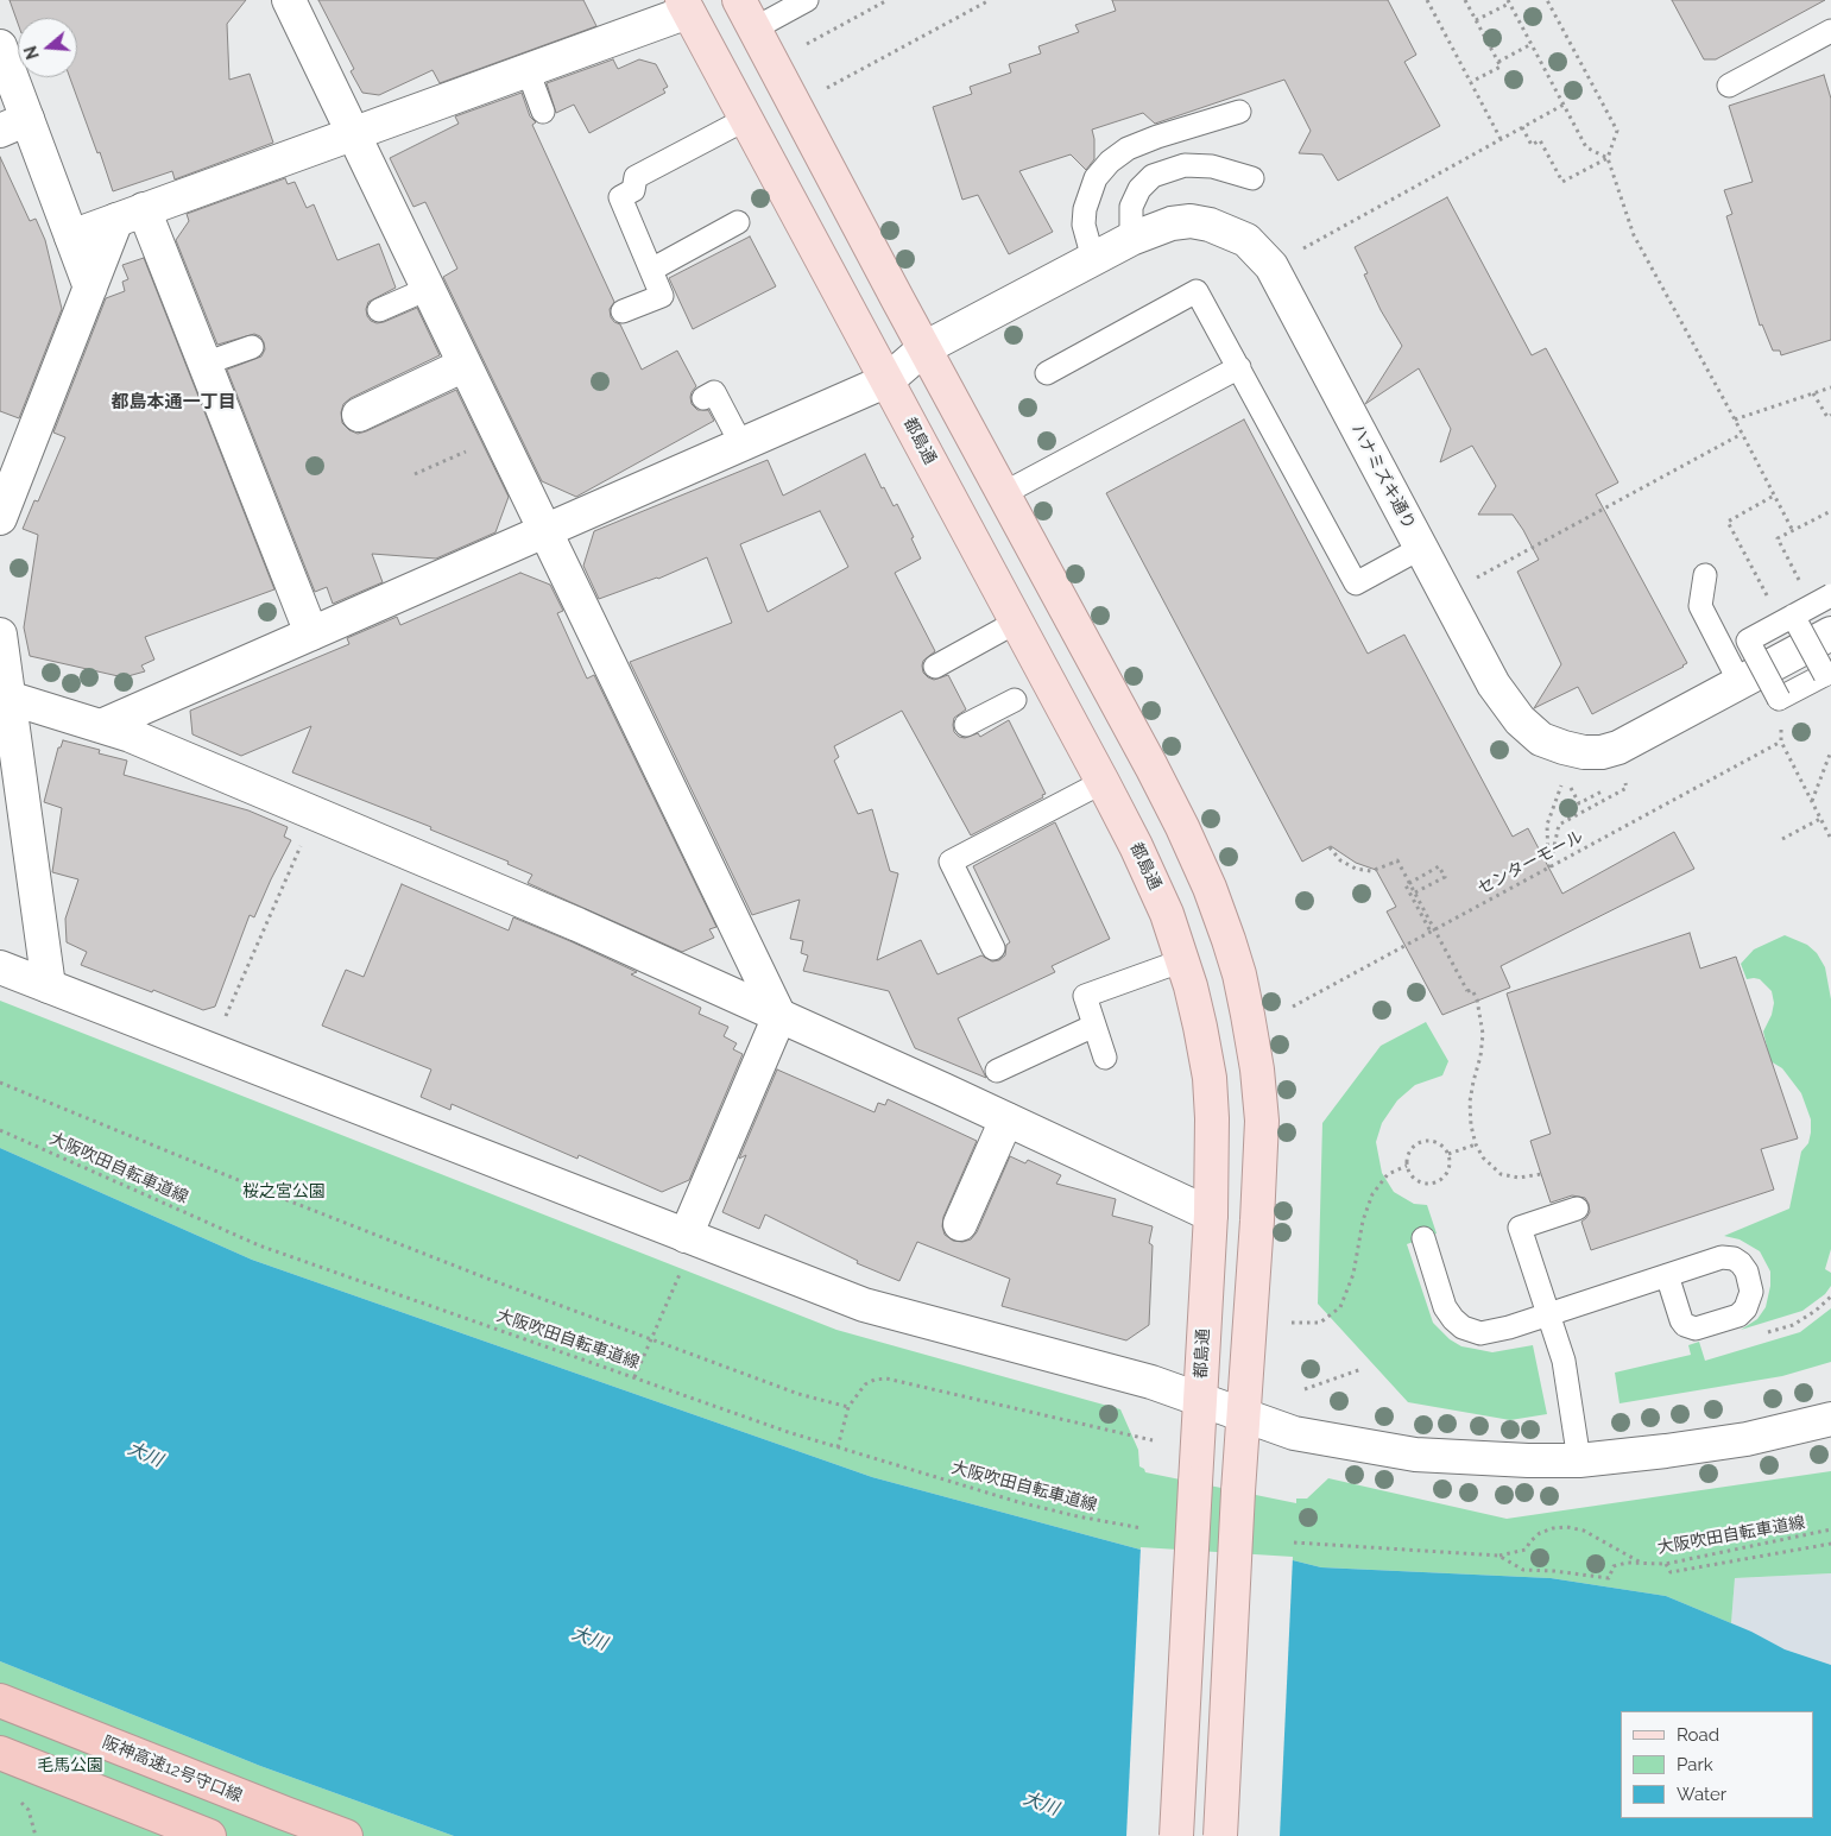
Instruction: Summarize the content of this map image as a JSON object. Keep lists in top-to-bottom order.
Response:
{
  "streets": {
    "highway": ["阪神高速12号守口線"],
    "main road": ["都島通"],
    "street": ["ハナミズキ通り"],
    "path": ["センターモール", "大阪吹田自転車道線"]
  },
  "crossings": [
    ["都島通", "ハナミズキ通り"]
  ],
  "districts": ["都島本通一丁目"],
  "water": ["大川"],
  "parks": ["桜之宮公園", "毛馬公園"],
  "legend": ["Road", "Park", "Water"],
  "north": "left"
}
